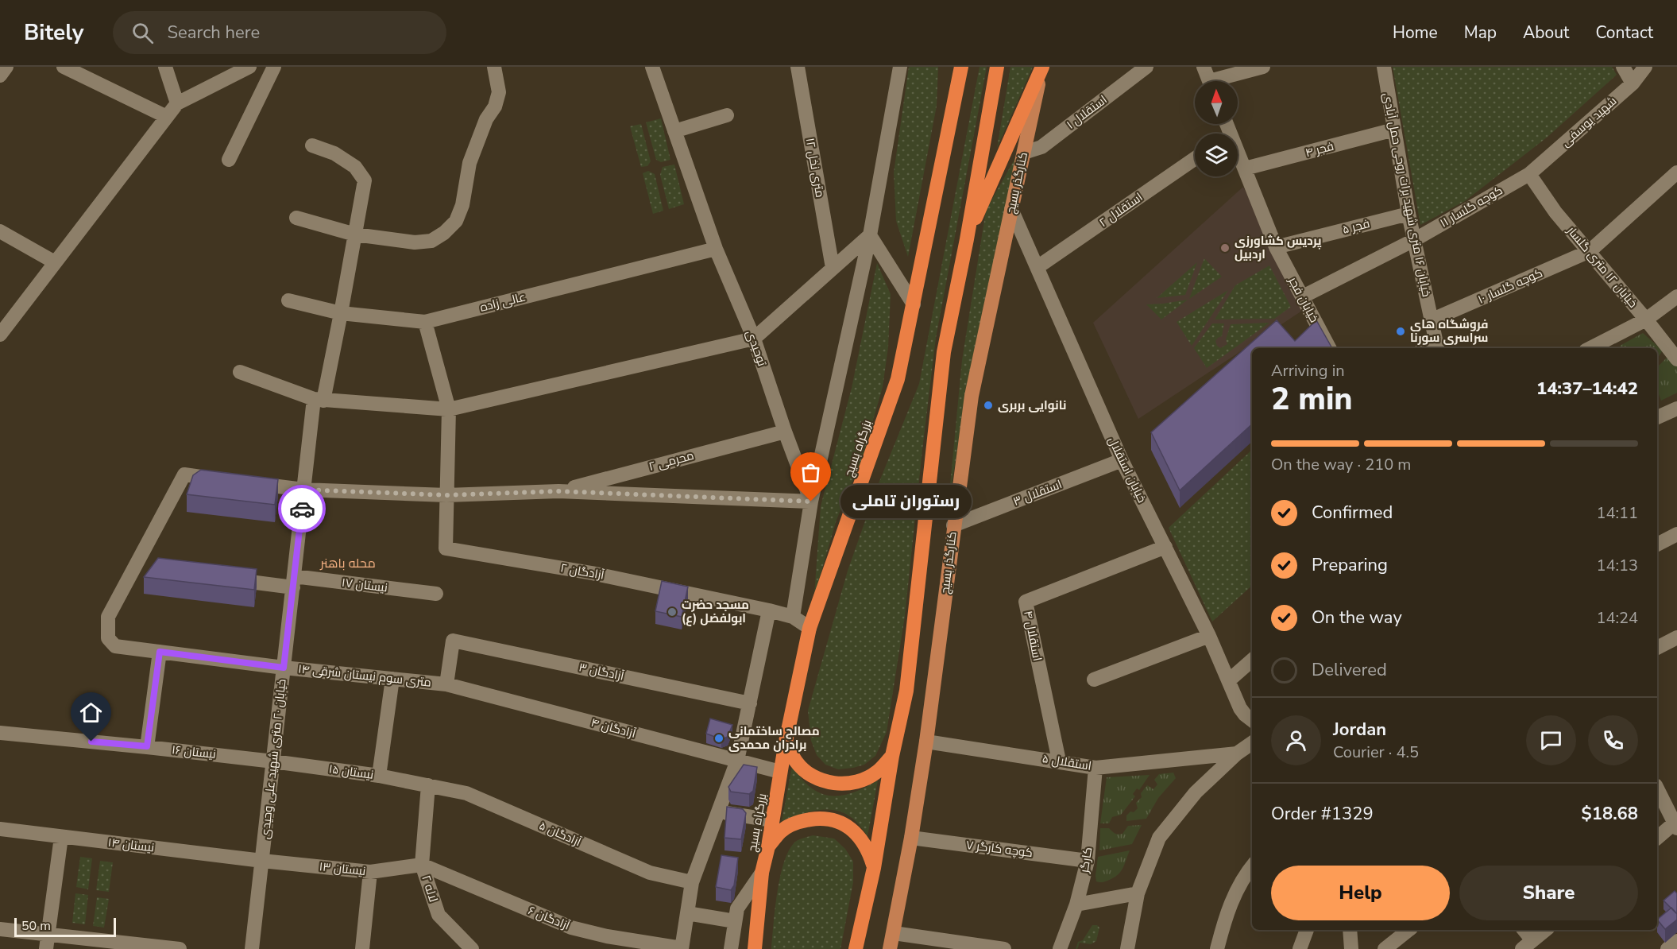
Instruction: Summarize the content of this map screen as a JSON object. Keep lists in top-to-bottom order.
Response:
{
  "streets": {
    "highway": ["بزرگراه بسیج"],
    "main road": ["کنارگذر بسیج"],
    "street": [
      "استقلال ۱",
      "شهید یوسفی",
      "فجر ۴",
      "۱۲ متری نخل",
      "خیابان ۱۶ متری شهید برات روحی حمل آبادی",
      "کوچه گلسار ۱۱",
      "استقلال ۲",
      "فجر ۵",
      "خیابان ۱۲ متری گلسار",
      "کوچه گلسار ۱۰",
      "خیابان فجر",
      "عالی زاده",
      "توحیدی",
      "محرمی ۲",
      "خیابان استقلال",
      "استقلال ۳",
      "آزادگان ۲",
      "نیستان ۱۷",
      "استقلال ۴",
      "آزادگان ۳",
      "۱۴ متری سوم نیستان شرقی",
      "آزادگان ۴",
      "نیستان ۱۶",
      "خیابان ۲۰ متری شهید علی وحیدی",
      "استقلال ۵",
      "نیستان ۱۵",
      "آزادگان ۵",
      "نیستان ۱۴",
      "کوچه کارگر ۷",
      "کارگر",
      "نیستان ۱۳",
      "لاله ۲",
      "آزادگان ۶"
    ]
  },
  "crossings": [
    ["استقلال ۱", "کنارگذر بسیج"],
    ["شهید یوسفی", "کوچه گلسار ۱۱"],
    ["شهید یوسفی", "خیابان ۱۲ متری گلسار"],
    ["فجر ۴", "خیابان ۱۶ متری شهید برات روحی حمل آبادی"],
    ["فجر ۴", "خیابان فجر"],
    ["کنارگذر بسیج", "خیابان استقلال"],
    ["کنارگذر بسیج", "استقلال ۳"],
    ["کنارگذر بسیج", "استقلال ۵"],
    ["کنارگذر بسیج", "کوچه کارگر ۷"],
    ["خیابان ۱۶ متری شهید برات روحی حمل آبادی", "کوچه گلسار ۱۱"],
    ["خیابان ۱۶ متری شهید برات روحی حمل آبادی", "فجر ۵"],
    ["خیابان ۱۶ متری شهید برات روحی حمل آبادی", "کوچه گلسار ۱۰"],
    ["کوچه گلسار ۱۱", "خیابان ۱۲ متری گلسار"],
    ["کوچه گلسار ۱۱", "خیابان فجر"],
    ["استقلال ۲", "خیابان استقلال"],
    ["فجر ۵", "خیابان فجر"],
    ["خیابان ۱۲ متری گلسار", "کوچه گلسار ۱۰"],
    ["عالی زاده", "توحیدی"],
    ["عالی زاده", "خیابان ۲۰ متری شهید علی وحیدی"],
    ["توحیدی", "محرمی ۲"],
    ["بزرگراه بسیج", "آزادگان ۴"],
    ["خیابان استقلال", "استقلال ۳"],
    ["خیابان استقلال", "استقلال ۴"],
    ["نیستان ۱۷", "خیابان ۲۰ متری شهید علی وحیدی"],
    ["استقلال ۴", "استقلال ۵"],
    ["آزادگان ۳", "۱۴ متری سوم نیستان شرقی"],
    ["آزادگان ۳", "آزادگان ۴"],
    ["۱۴ متری سوم نیستان شرقی", "آزادگان ۴"],
    ["۱۴ متری سوم نیستان شرقی", "خیابان ۲۰ متری شهید علی وحیدی"],
    ["نیستان ۱۶", "خیابان ۲۰ متری شهید علی وحیدی"],
    ["نیستان ۱۶", "نیستان ۱۵"],
    ["خیابان ۲۰ متری شهید علی وحیدی", "نیستان ۱۵"],
    ["خیابان ۲۰ متری شهید علی وحیدی", "نیستان ۱۴"],
    ["خیابان ۲۰ متری شهید علی وحیدی", "نیستان ۱۳"],
    ["استقلال ۵", "کارگر"],
    ["نیستان ۱۵", "آزادگان ۵"],
    ["نیستان ۱۵", "لاله ۲"],
    ["آزادگان ۵", "لاله ۲"],
    ["نیستان ۱۴", "نیستان ۱۳"],
    ["کوچه کارگر ۷", "کارگر"],
    ["نیستان ۱۳", "لاله ۲"],
    ["نیستان ۱۳", "آزادگان ۶"],
    ["لاله ۲", "آزادگان ۶"]
  ],
  "districts": ["محله باهنر"],
  "places": [
    "پردیس کشاورزی اردبیل",
    "فروشگاه های سراسری سورنا",
    "نانوایی بربری",
    "رستوران تاملی",
    "مسجد حضرت ابولفضل (ع)",
    "مصالح ساختمانی برادران محمدی"
  ],
  "scale_bar": "50 m",
  "north": "top",
  "page": {
    "header": "Bitely",
    "search": "Search here",
    "nav": [
      "Home",
      "Map",
      "About",
      "Contact"
    ],
    "heading": ["2 min", "Arriving in", "14:37–14:42"],
    "panel": [
      "Jordan",
      "Courier · 4.5",
      "Order #1329",
      "$18.68"
    ],
    "bar": "On the way · 210 m",
    "bubble": "رستوران تاملی",
    "list": [
      ["Confirmed", "14:11"],
      ["Preparing", "14:13"],
      ["On the way", "14:24"],
      "Delivered"
    ],
    "buttons": ["Help", "Share"],
    "scale": "50 m"
  }
}
